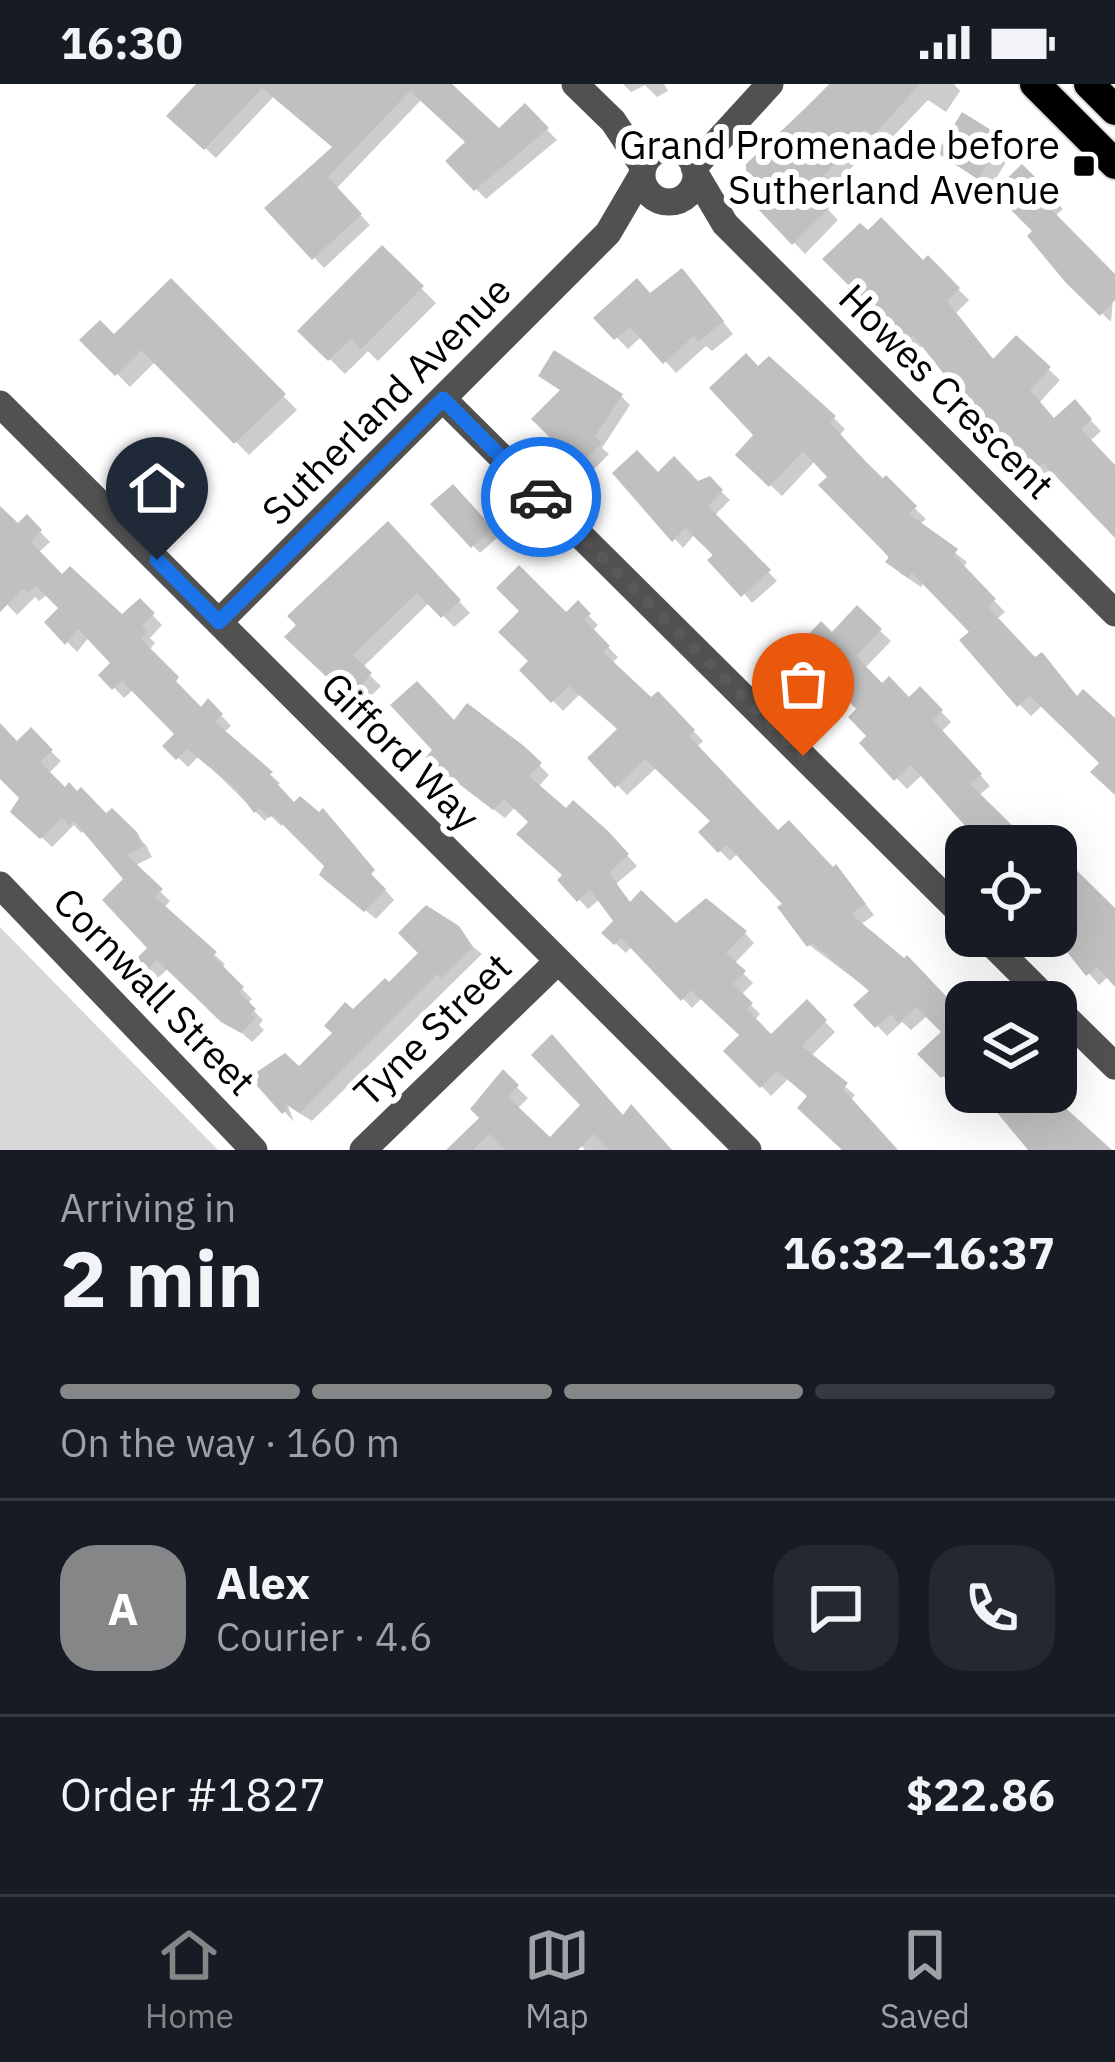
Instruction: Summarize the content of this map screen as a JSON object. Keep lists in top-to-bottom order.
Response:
{
  "streets": {
    "street": [
      "Howes Crescent",
      "Sutherland Avenue",
      "Gifford Way",
      "Cornwall Street",
      "Tyne Street"
    ]
  },
  "crossings": [
    ["Howes Crescent", "Sutherland Avenue"],
    ["Sutherland Avenue", "Gifford Way"],
    ["Gifford Way", "Tyne Street"]
  ],
  "places": {
    "transit": ["Grand Promenade before Sutherland Avenue"]
  },
  "page": {
    "status": "16:30",
    "heading": ["2 min", "Arriving in", "16:32–16:37"],
    "panel": [
      "Alex",
      "Courier · 4.6",
      "Order #1827",
      "$22.86"
    ],
    "bar": "On the way · 160 m",
    "round": "A",
    "tabs": ["Home", "Map", "Saved"]
  }
}
